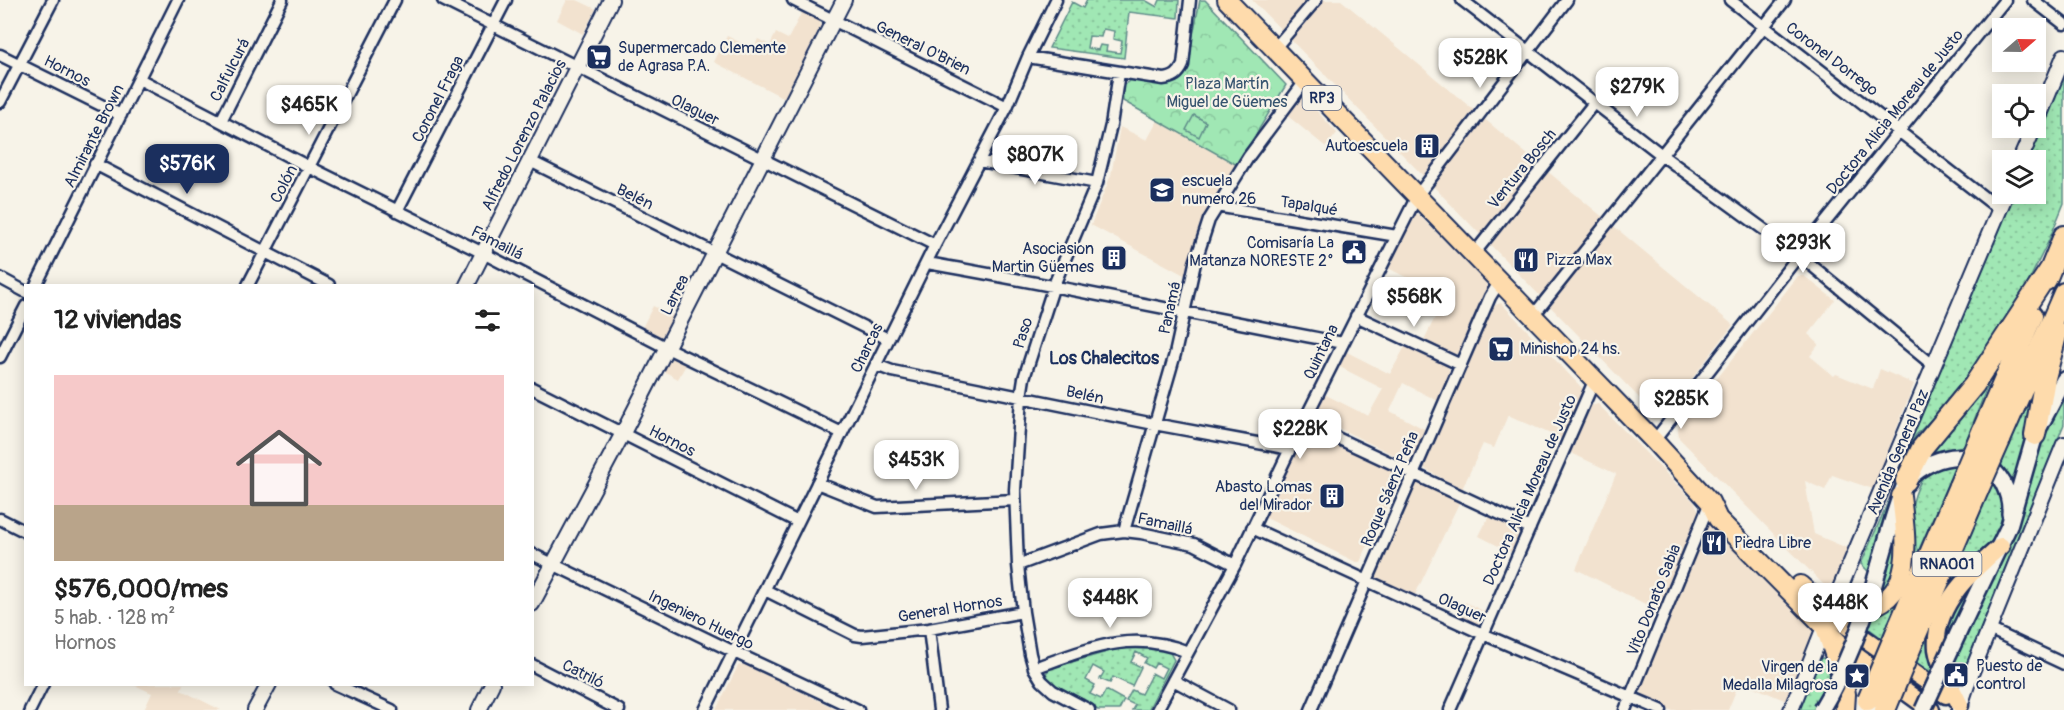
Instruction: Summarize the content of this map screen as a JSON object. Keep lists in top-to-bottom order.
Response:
{
  "streets": {
    "highway": ["RP3", "RNA001"],
    "street": [
      "General O'Brien",
      "Coronel Dorrego",
      "Calfulcurá",
      "Hornos",
      "Coronel Fraga",
      "Olaguer",
      "Doctora Alicia Moreau de Justo",
      "Alfredo Lorenzo Palacios",
      "Almirante Brown",
      "Ventura Bosch",
      "Colón",
      "Belén",
      "Tapalqué",
      "Famaillá",
      "Larrea",
      "Panamá",
      "Paso",
      "Charcas",
      "Quintana",
      "Avenida General Paz",
      "Roque Sáenz Peña",
      "Vito Donato Sabia",
      "General Hornos",
      "Ingeniero Huergo",
      "Catriló"
    ]
  },
  "crossings": [
    ["General O'Brien", "Larrea"],
    ["General O'Brien", "Charcas"],
    ["Coronel Dorrego", "Doctora Alicia Moreau de Justo"],
    ["Coronel Dorrego", "Avenida General Paz"],
    ["Calfulcurá", "Famaillá"],
    ["Hornos", "Almirante Brown"],
    ["Hornos", "Larrea"],
    ["Hornos", "Charcas"],
    ["RP3", "Doctora Alicia Moreau de Justo"],
    ["RP3", "Ventura Bosch"],
    ["RP3", "Panamá"],
    ["RP3", "Quintana"],
    ["RP3", "Avenida General Paz"],
    ["RP3", "Roque Sáenz Peña"],
    ["RP3", "Vito Donato Sabia"],
    ["Coronel Fraga", "Olaguer"],
    ["Coronel Fraga", "Famaillá"],
    ["Olaguer", "Doctora Alicia Moreau de Justo"],
    ["Olaguer", "Alfredo Lorenzo Palacios"],
    ["Olaguer", "Larrea"],
    ["Olaguer", "Charcas"],
    ["Olaguer", "Quintana"],
    ["Olaguer", "Roque Sáenz Peña"],
    ["Olaguer", "Vito Donato Sabia"],
    ["Alfredo Lorenzo Palacios", "Belén"],
    ["Alfredo Lorenzo Palacios", "Famaillá"],
    ["Almirante Brown", "Famaillá"],
    ["Colón", "Famaillá"],
    ["Belén", "Larrea"],
    ["Belén", "Panamá"],
    ["Belén", "Paso"],
    ["Belén", "Charcas"],
    ["Belén", "Quintana"],
    ["Tapalqué", "Panamá"],
    ["Tapalqué", "Quintana"],
    ["Famaillá", "Larrea"],
    ["Famaillá", "Panamá"],
    ["Famaillá", "Paso"],
    ["Famaillá", "Charcas"],
    ["Famaillá", "Quintana"],
    ["Larrea", "Ingeniero Huergo"],
    ["Paso", "General Hornos"],
    ["Charcas", "General Hornos"],
    ["Charcas", "Ingeniero Huergo"]
  ],
  "districts": ["Los Chalecitos"],
  "parks": ["Plaza Martín Miguel de Güemes"],
  "places": {
    "supermarket": ["Supermercado Clemente de Agrasa P.A.", "Minishop 24 hs."],
    "building": ["Autoescuela", "Asociasion Martin Güemes", "Abasto Lomas del Mirador"],
    "school or university": ["escuela numero 26"],
    "public building": ["Comisaría La Matanza NORESTE 2°", "Puesto de control"],
    "restaurant": ["Pizza Max", "Piedra Libre"],
    "place": ["Virgen de la Medalla Milagrosa"]
  },
  "north": "right",
  "page": {
    "price": [
      "$528K",
      "$279K",
      "$465K",
      "$807K",
      "$576K",
      "$293K",
      "$568K",
      "$285K",
      "$228K",
      "$453K",
      "$448K",
      "$448K"
    ],
    "heading": "12 viviendas",
    "list": [
      {
        "name": "$576,000/mes",
        "note": "5 hab. · 128 m² · Hornos"
      }
    ]
  }
}
